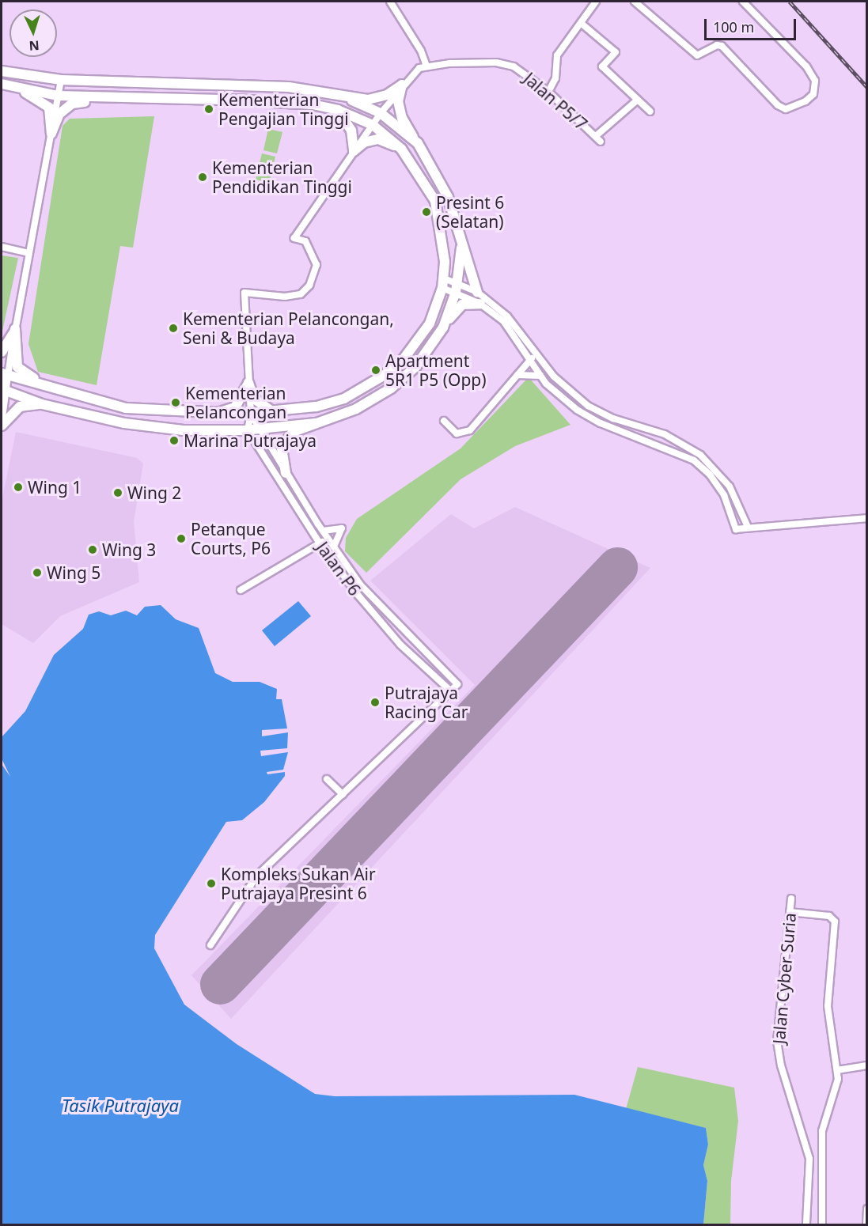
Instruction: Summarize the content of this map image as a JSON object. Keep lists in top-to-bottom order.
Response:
{
  "streets": {
    "street": ["Jalan P5/7", "Jalan P6", "Jalan Cyber Suria"]
  },
  "water": ["Tasik Putrajaya"],
  "places": [
    "Kementerian Pengajian Tinggi",
    "Kementerian Pendidikan Tinggi",
    "Presint 6 (Selatan)",
    "Kementerian Pelancongan, Seni & Budaya",
    "Apartment 5R1 P5 (Opp)",
    "Kementerian Pelancongan",
    "Marina Putrajaya",
    "Wing 1",
    "Wing 2",
    "Petanque Courts, P6",
    "Wing 3",
    "Wing 5",
    "Putrajaya Racing Car",
    "Kompleks Sukan Air Putrajaya Presint 6"
  ],
  "scale_bar": "100 m",
  "north": "bottom"
}
